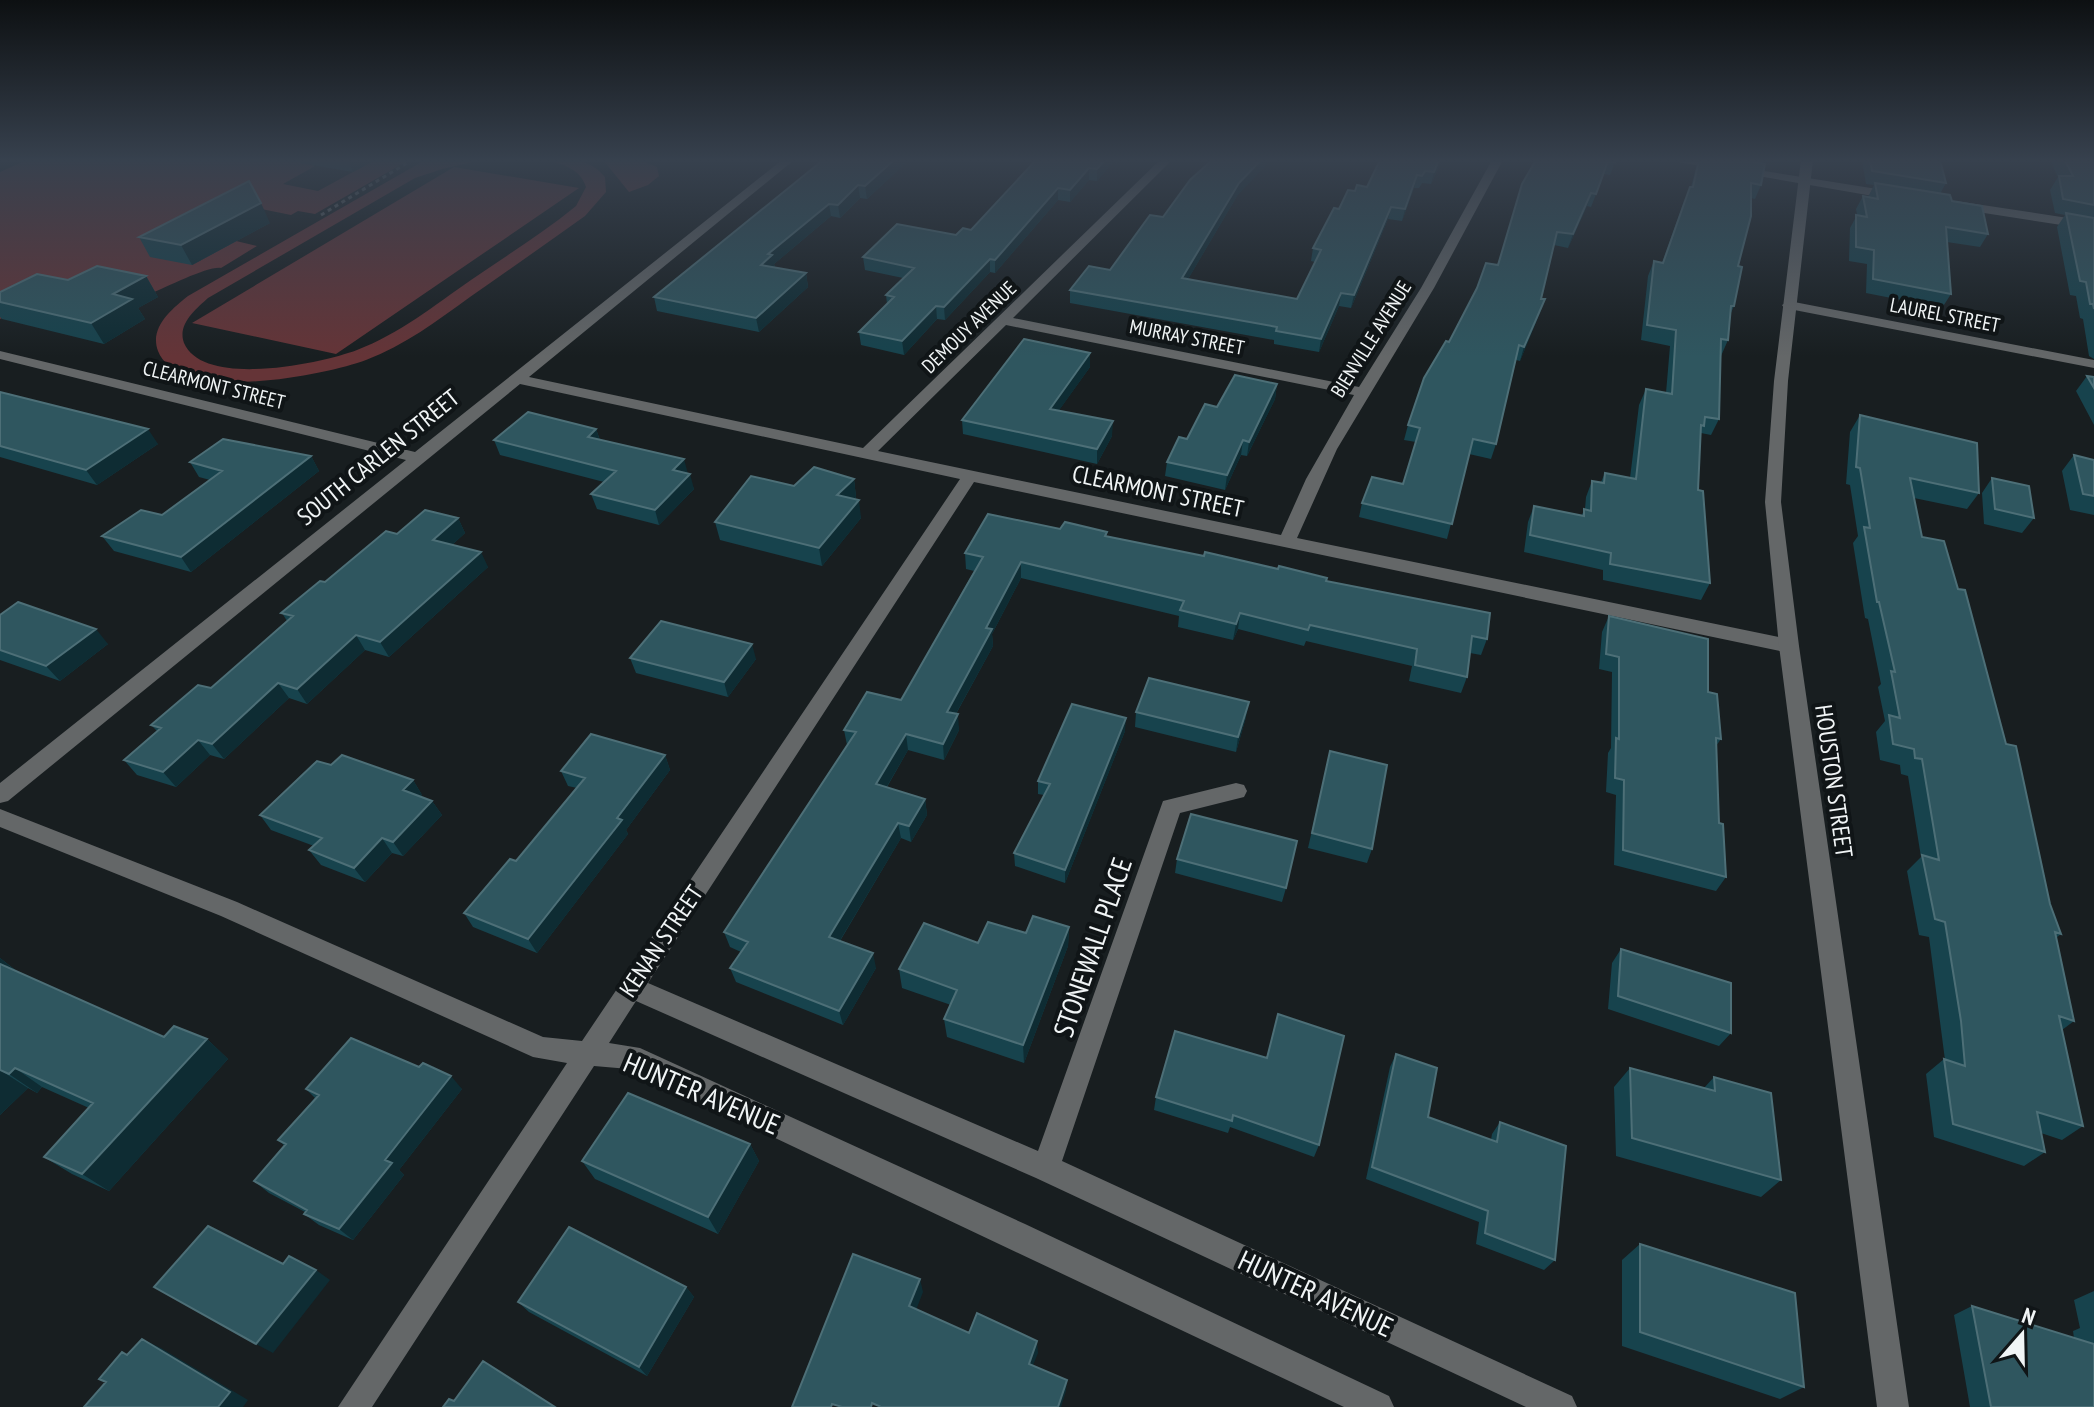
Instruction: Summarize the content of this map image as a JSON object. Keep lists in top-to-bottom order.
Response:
{
  "streets": {
    "street": [
      "LAUREL STREET",
      "DEMOUY AVENUE",
      "MURRAY STREET",
      "BIENVILLE AVENUE",
      "CLEARMONT STREET",
      "SOUTH CARLEN STREET",
      "HOUSTON STREET",
      "KENAN STREET",
      "STONEWALL PLACE",
      "HUNTER AVENUE"
    ]
  },
  "crossings": [
    ["LAUREL STREET", "HOUSTON STREET"],
    ["DEMOUY AVENUE", "MURRAY STREET"],
    ["DEMOUY AVENUE", "CLEARMONT STREET"],
    ["MURRAY STREET", "BIENVILLE AVENUE"],
    ["BIENVILLE AVENUE", "CLEARMONT STREET"],
    ["CLEARMONT STREET", "SOUTH CARLEN STREET"],
    ["CLEARMONT STREET", "HOUSTON STREET"],
    ["CLEARMONT STREET", "KENAN STREET"],
    ["KENAN STREET", "HUNTER AVENUE"],
    ["STONEWALL PLACE", "HUNTER AVENUE"]
  ],
  "north": "top"
}
